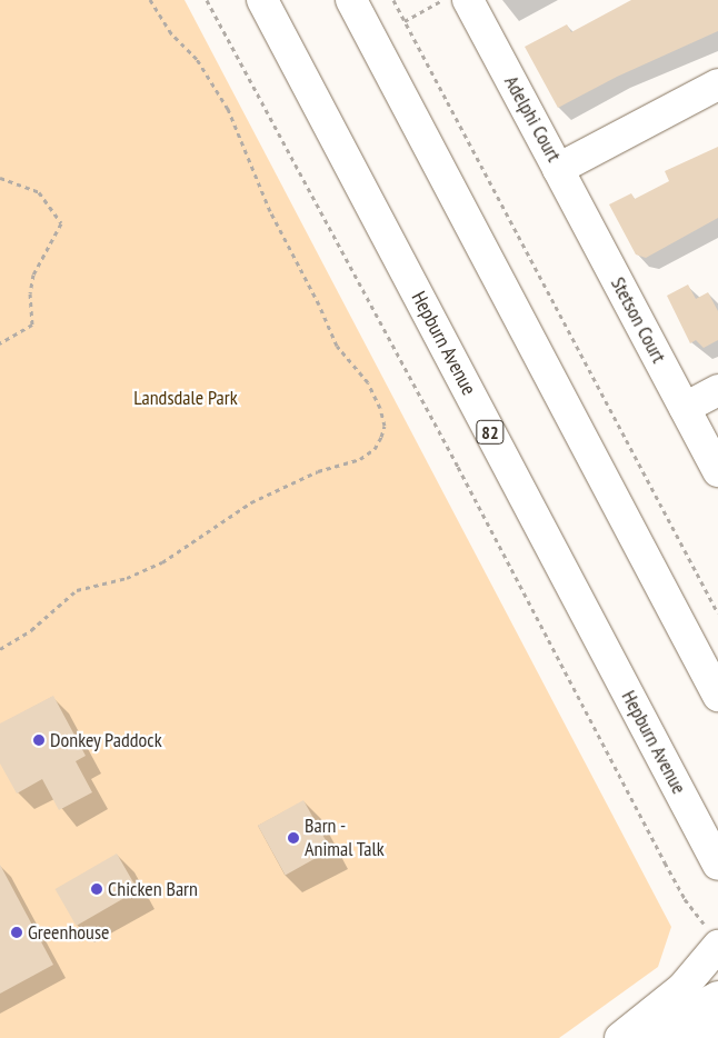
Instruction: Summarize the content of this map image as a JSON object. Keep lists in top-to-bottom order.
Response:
{
  "streets": {
    "main road": [
      "Adelphi Court",
      "Stetson Court",
      "Hepburn Avenue",
      "82"
    ]
  },
  "crossings": [
    ["Adelphi Court", "Stetson Court"]
  ],
  "parks": ["Landsdale Park"],
  "places": [
    "Donkey Paddock",
    "Barn - Animal Talk",
    "Chicken Barn",
    "Greenhouse"
  ]
}
